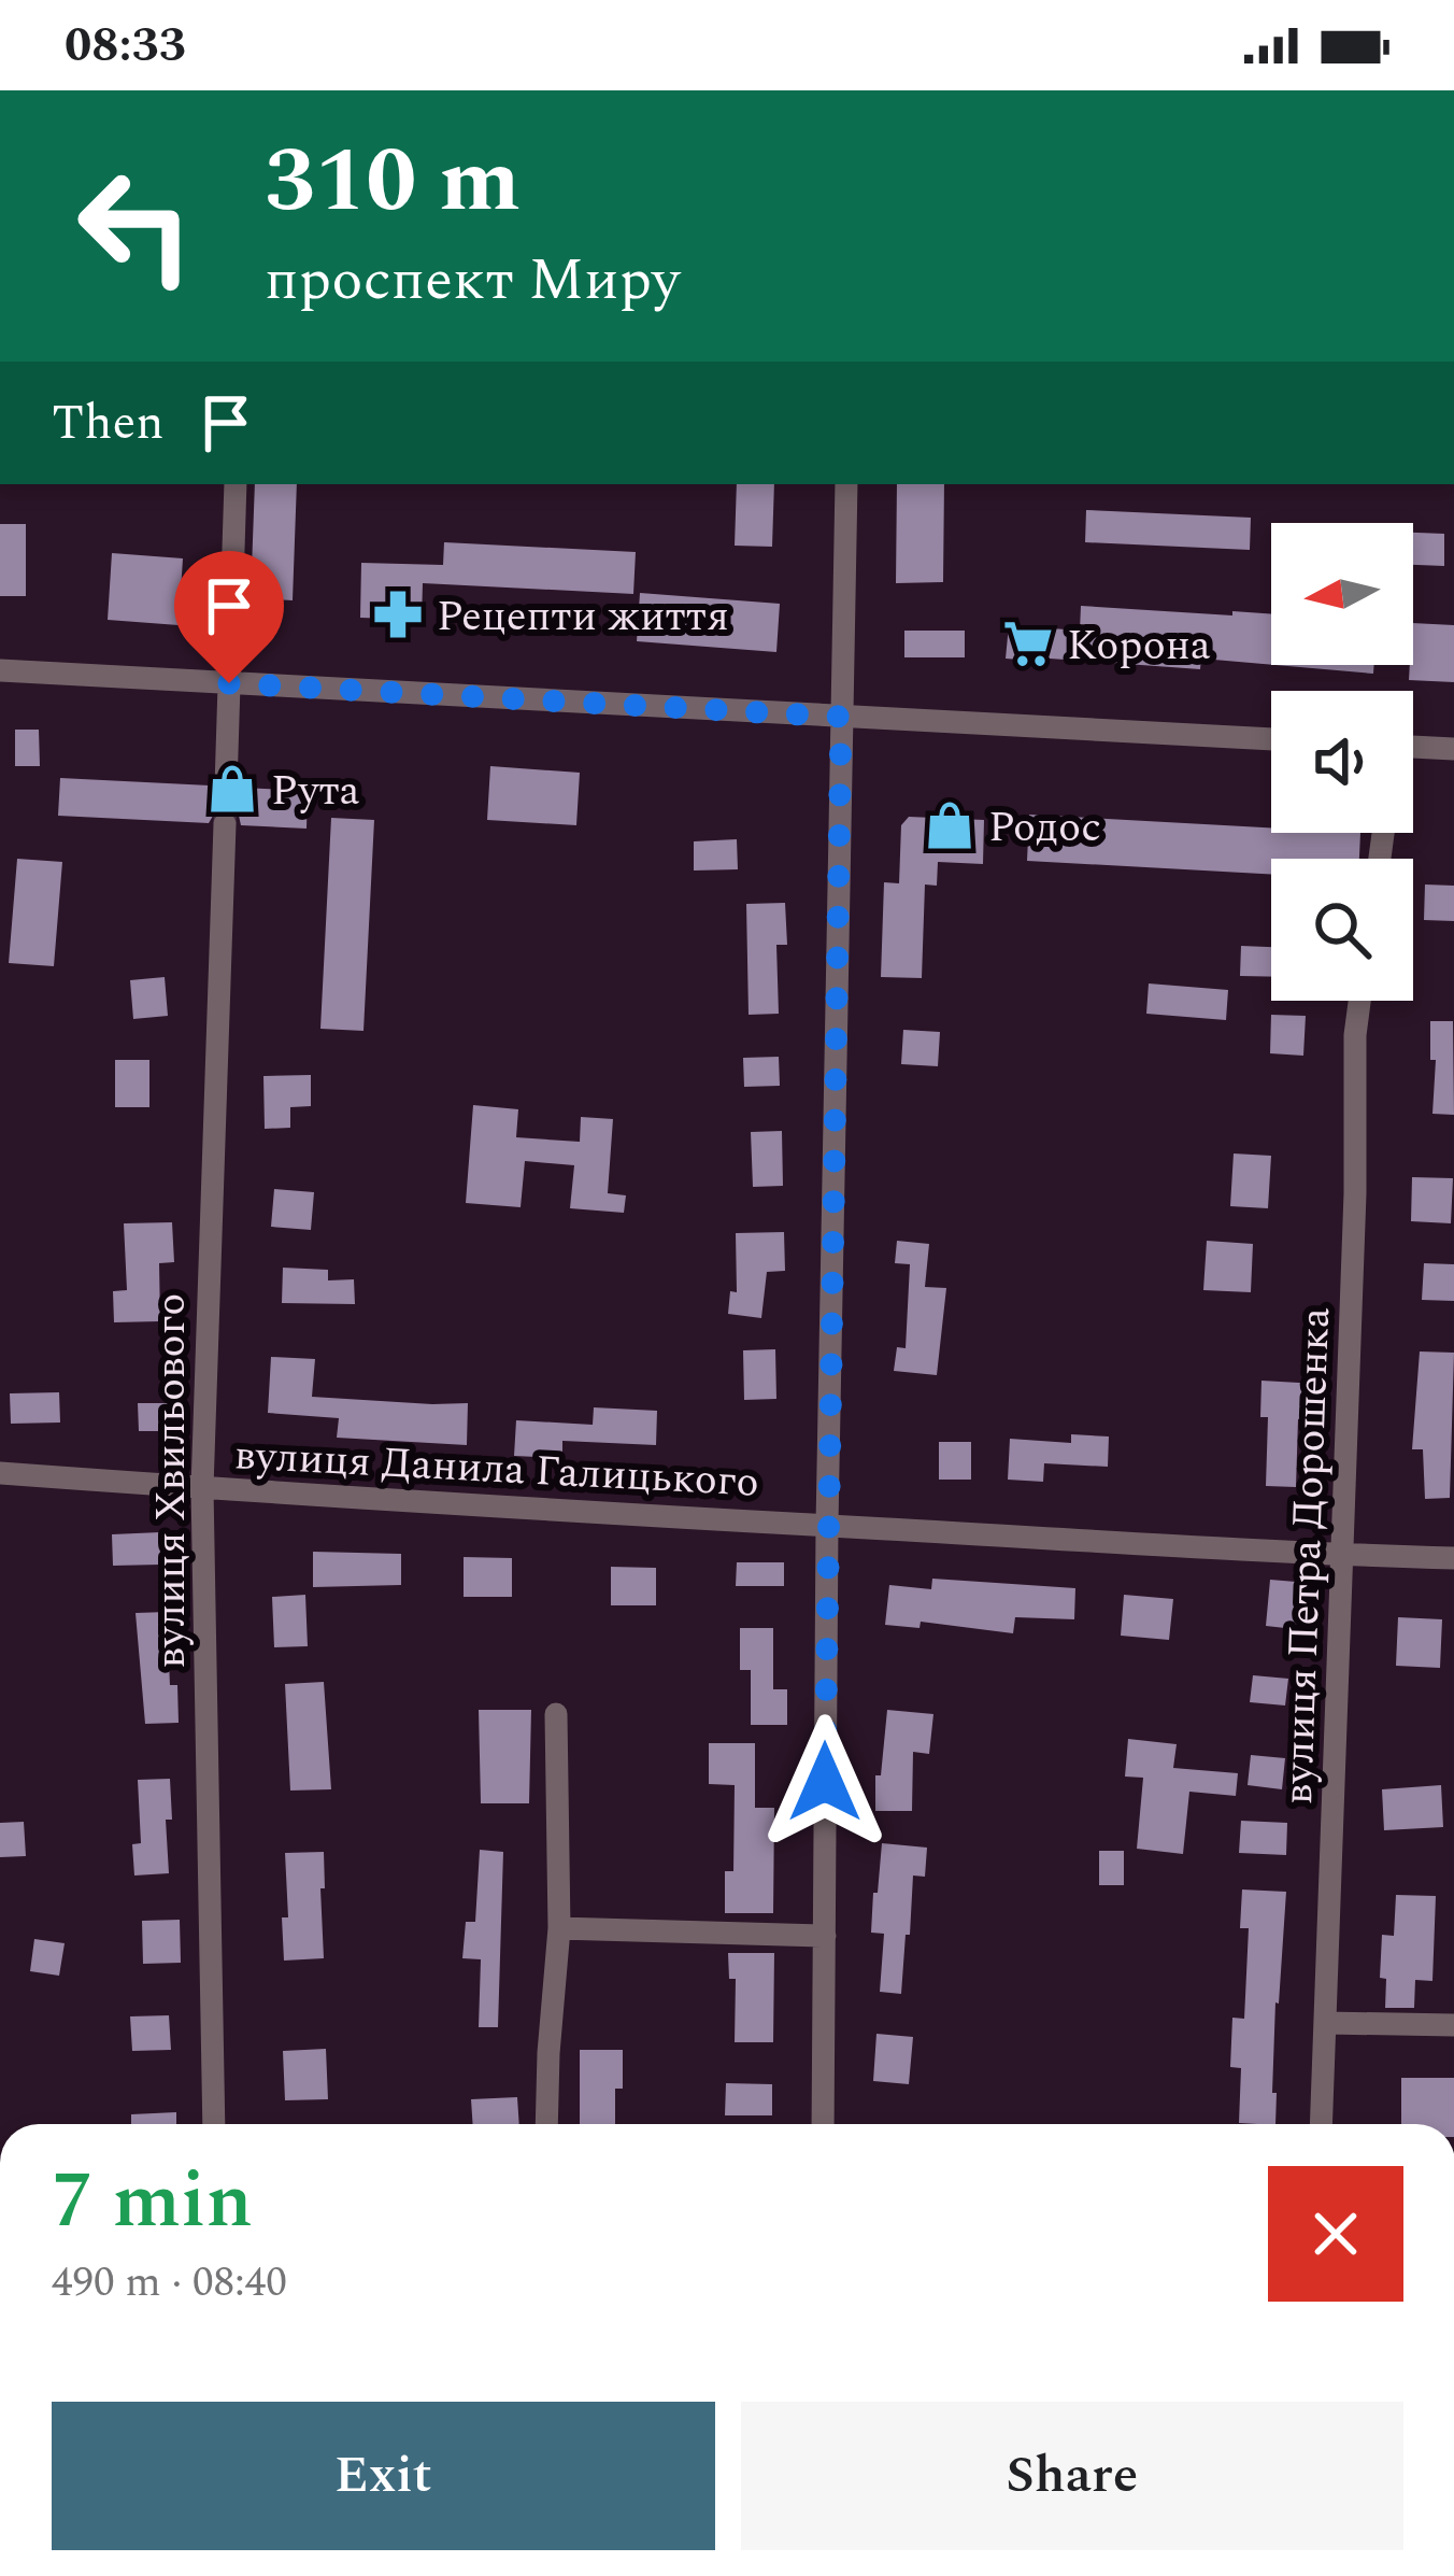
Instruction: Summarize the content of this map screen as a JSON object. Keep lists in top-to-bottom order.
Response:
{
  "streets": {
    "street": ["вулиця Данила Галицького", "вулиця Хвильового", "вулиця Петра Дорошенка"]
  },
  "crossings": [
    ["вулиця Данила Галицького", "вулиця Хвильового"],
    ["вулиця Данила Галицького", "вулиця Петра Дорошенка"]
  ],
  "places": {
    "pharmacy": ["Рецепти життя"],
    "supermarket": ["Корона"],
    "shop": ["Рута", "Родос"]
  },
  "north": "left",
  "page": {
    "status": "08:33",
    "turn": ["310 m", "проспект Миру"],
    "then": "Then",
    "heading": ["7 min", "490 m · 08:40"],
    "buttons": ["Exit", "Share"]
  }
}
